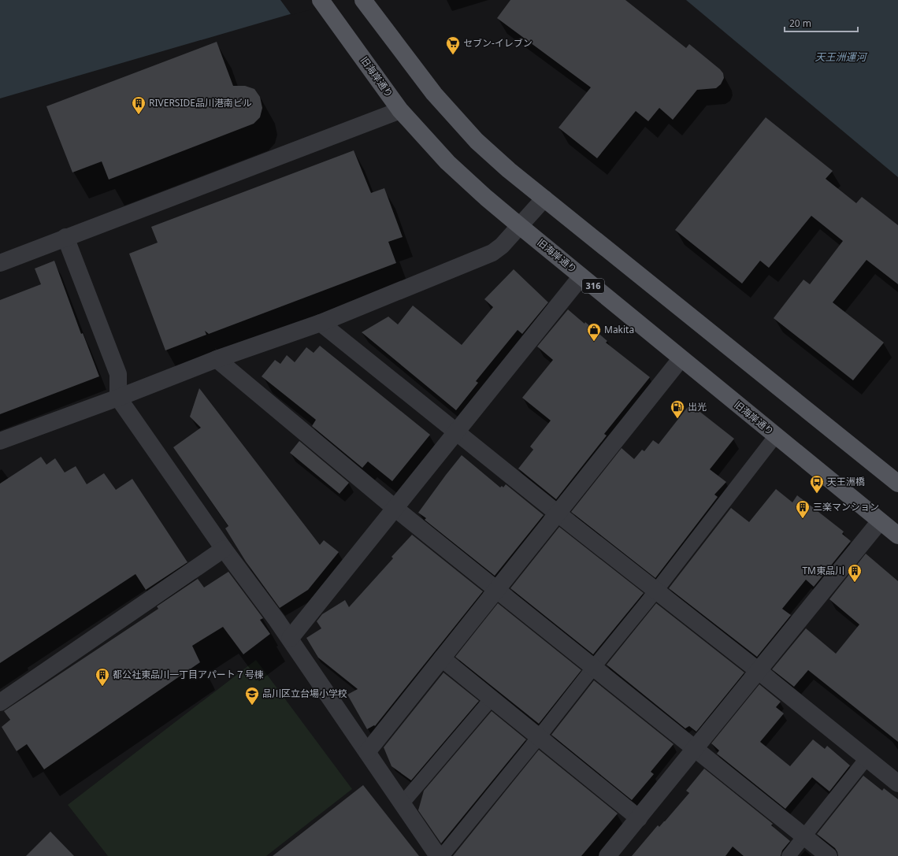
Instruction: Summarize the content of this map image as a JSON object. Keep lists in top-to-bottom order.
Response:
{
  "streets": {
    "main road": ["旧海岸通り", "316"]
  },
  "water": ["天王洲運河"],
  "places": {
    "supermarket": ["セブン-イレブン"],
    "building": [
      "RIVERSIDE品川港南ビル",
      "三楽マンション",
      "TM東品川",
      "都公社東品川一丁目アパート７号棟"
    ],
    "shop": ["Makita"],
    "fuel station": ["出光"],
    "bus stop": ["天王洲橋"],
    "school or university": ["品川区立台場小学校"]
  },
  "scale_bar": "20 m"
}
